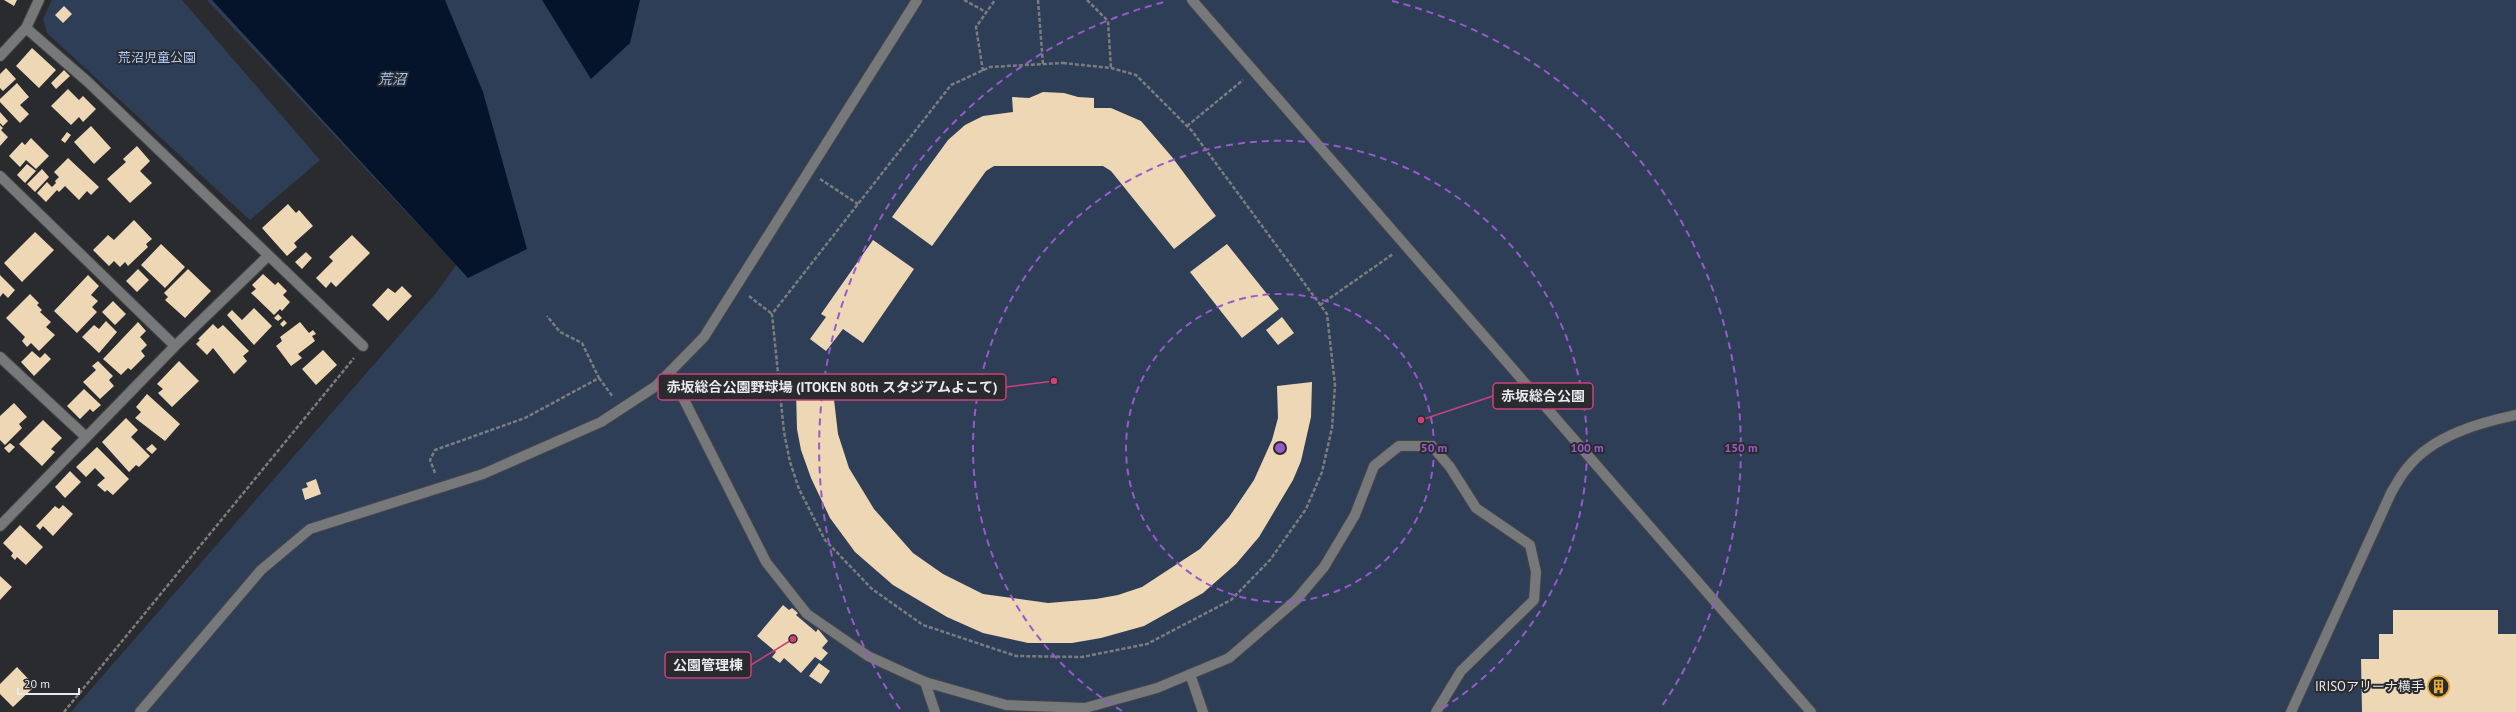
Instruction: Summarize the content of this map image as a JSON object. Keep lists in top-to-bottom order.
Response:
{
  "water": ["荒沼"],
  "parks": ["荒沼児童公園"],
  "places": {
    "other": ["赤坂総合公園野球場 (ITOKEN 80th スタジアムよこて)", "赤坂総合公園", "公園管理棟"],
    "building": ["IRISOアリーナ横手"]
  },
  "scale_bar": "20 m",
  "rings": ["50 m", "100 m", "150 m"]
}
